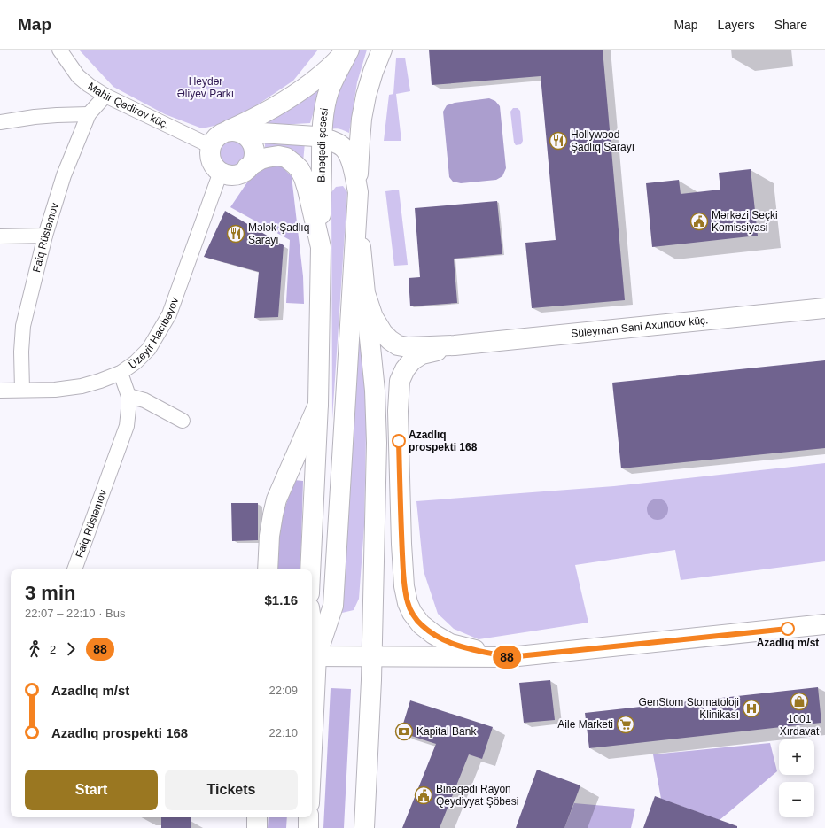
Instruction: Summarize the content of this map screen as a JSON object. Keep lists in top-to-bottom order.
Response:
{
  "streets": {
    "main road": ["Binəqədi şosesi", "Süleyman Sani Axundov küç."],
    "street": ["Mahir Qədirov küç.", "Faiq Rüstəmov", "Üzeyir Hacıbəyov"]
  },
  "crossings": [
    ["Mahir Qədirov küç.", "Faiq Rüstəmov"],
    ["Faiq Rüstəmov", "Üzeyir Hacıbəyov"]
  ],
  "parks": ["Heydər Əliyev Parkı"],
  "places": {
    "restaurant": ["Hollywood Şadlıq Sarayı", "Mələk Şadlıq Sarayı"],
    "public building": ["Mərkəzi Seçki Komissiyasi", "Binəqədi Rayon Qeydiyyat Şöbəsi"],
    "other": ["Azadlıq prospekti 168", "Azadlıq m/st"],
    "shop": ["1001 Xırdavat"],
    "hospital": ["GenStom Stomatoloji Klinikası"],
    "supermarket": ["Aile Marketi"],
    "bank": ["Kapital Bank"]
  },
  "lines": ["bus line 88"],
  "page": {
    "header": "Map",
    "nav": ["Map", "Layers", "Share"],
    "on_map": "88",
    "heading": ["3 min", "22:07 – 22:10 · Bus", "$1.16"],
    "legs": ["2", "88"],
    "list": [
      {
        "name": "Azadlıq m/st",
        "value": "22:09"
      },
      {
        "name": "Azadlıq prospekti 168",
        "value": "22:10"
      }
    ],
    "map_buttons": ["+", "−"],
    "buttons": ["Start", "Tickets"]
  }
}
